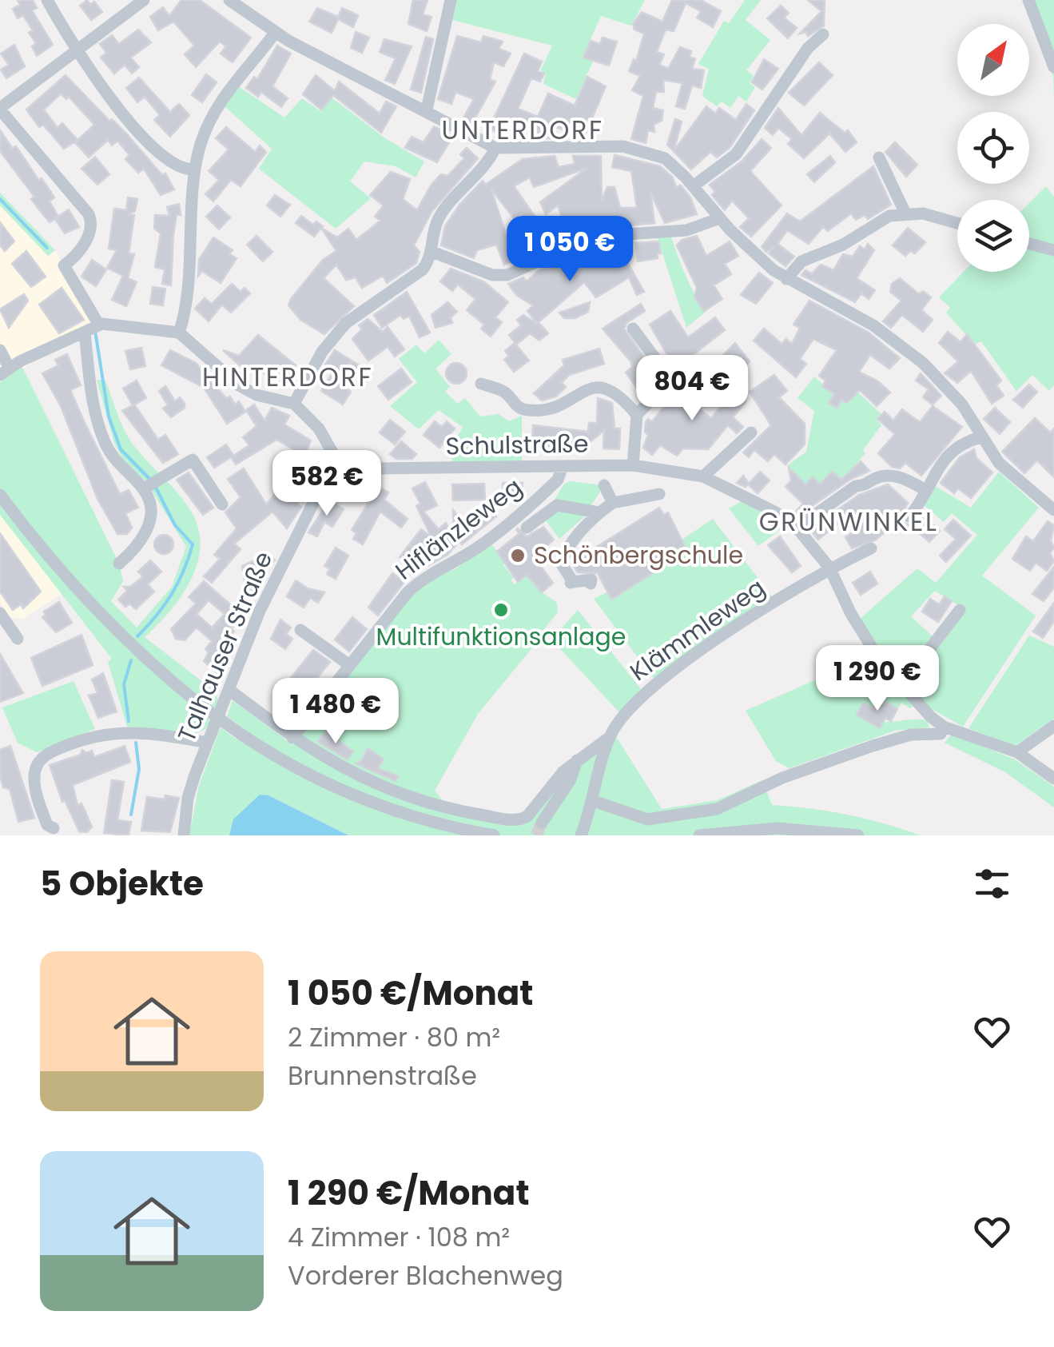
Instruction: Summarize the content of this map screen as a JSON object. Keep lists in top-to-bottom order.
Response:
{
  "streets": {
    "street": [
      "Schulstraße",
      "Hiflänzleweg",
      "Klämmleweg",
      "Talhauser Straße"
    ]
  },
  "crossings": [
    ["Schulstraße", "Hiflänzleweg"],
    ["Schulstraße", "Klämmleweg"],
    ["Schulstraße", "Talhauser Straße"]
  ],
  "districts": ["UNTERDORF", "HINTERDORF", "GRÜNWINKEL"],
  "places": ["Schönbergschule", "Multifunktionsanlage"],
  "north": "top right",
  "page": {
    "price": [
      "1 050 €",
      "804 €",
      "582 €",
      "1 290 €",
      "1 480 €"
    ],
    "heading": "5 Objekte",
    "list": [
      {
        "name": "1 050 €/Monat",
        "note": "2 Zimmer · 80 m² · Brunnenstraße"
      },
      {
        "name": "1 290 €/Monat",
        "note": "4 Zimmer · 108 m² · Vorderer Blachenweg"
      }
    ]
  }
}
